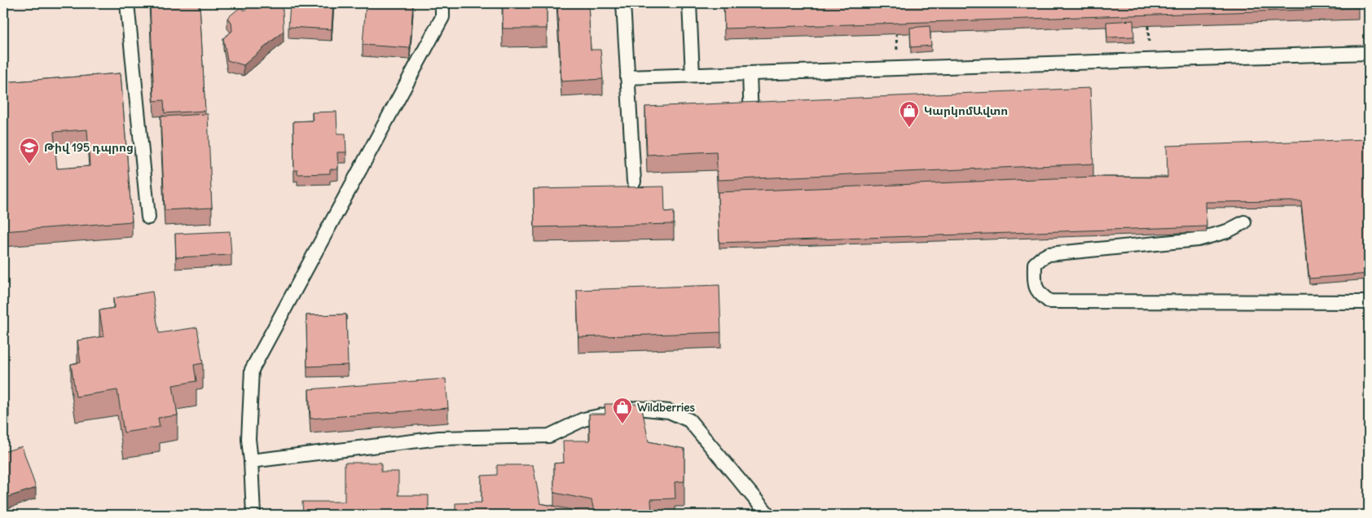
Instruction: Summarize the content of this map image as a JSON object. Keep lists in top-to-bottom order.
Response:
{
  "places": {
    "shop": ["ԿարկոմԱվտո", "Wildberries"],
    "school or university": ["Թիվ 195 դպրոց"]
  }
}
